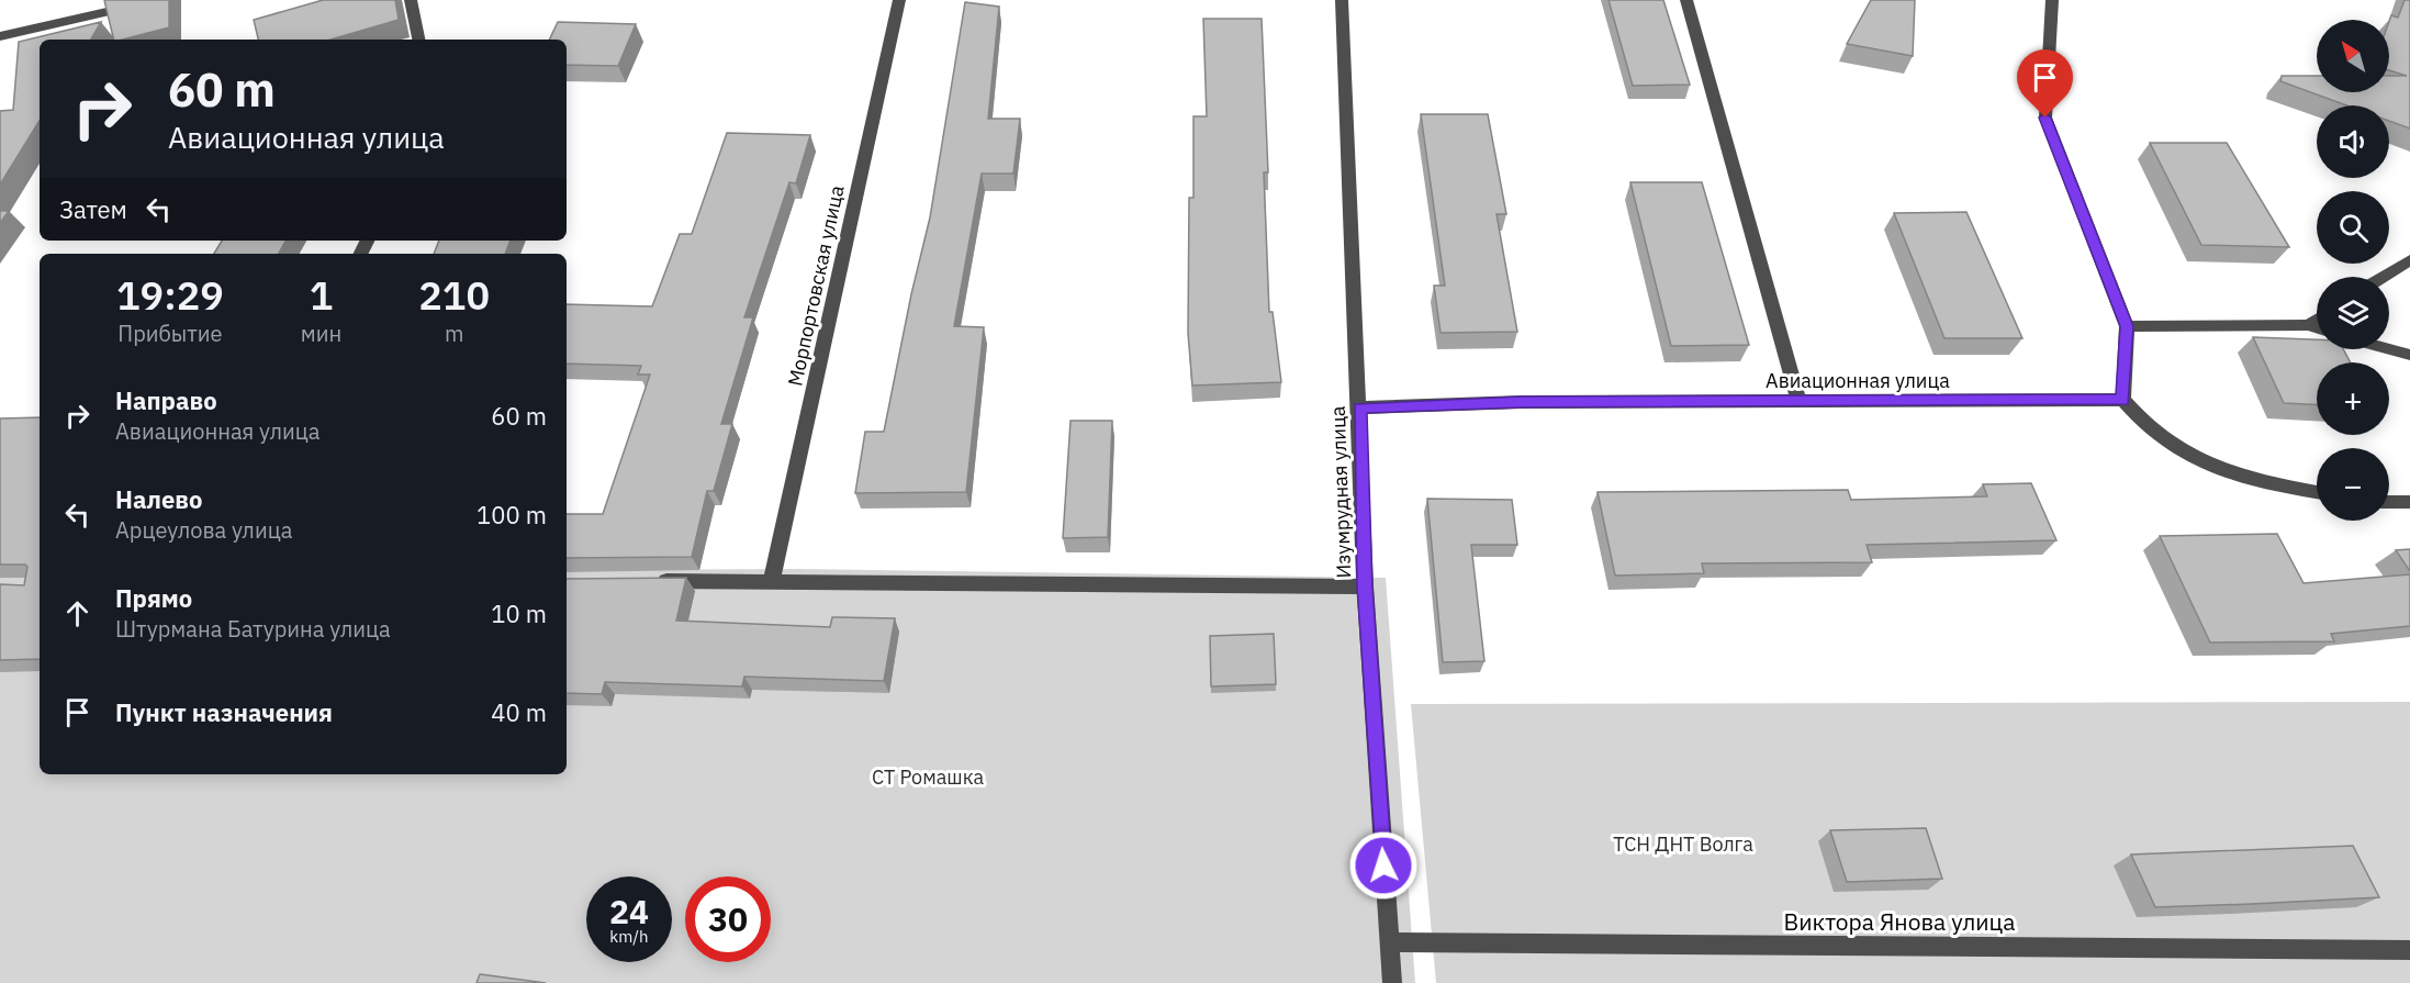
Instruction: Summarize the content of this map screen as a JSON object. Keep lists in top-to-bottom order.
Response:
{
  "streets": {
    "street": [
      "Морпортовская улица",
      "Авиационная улица",
      "Изумрудная улица",
      "Виктора Янова улица"
    ]
  },
  "crossings": [
    ["Авиационная улица", "Изумрудная улица"],
    ["Изумрудная улица", "Виктора Янова улица"]
  ],
  "parks": ["СТ Ромашка", "ТСН ДНТ Волга"],
  "north": "top left",
  "page": {
    "map_buttons": ["+", "−"],
    "turn": ["60 m", "Авиационная улица"],
    "then": "Затем",
    "eta": [
      "19:29",
      "Прибытие",
      "1",
      "мин",
      "210",
      "m"
    ],
    "list": [
      {
        "name": "Направо",
        "note": "Авиационная улица",
        "value": "60 m"
      },
      {
        "name": "Налево",
        "note": "Арцеулова улица",
        "value": "100 m"
      },
      {
        "name": "Прямо",
        "note": "Штурмана Батурина улица",
        "value": "10 m"
      },
      {
        "name": "Пункт назначения",
        "value": "40 m"
      }
    ],
    "speed": "24 km/h",
    "limit": "30"
  }
}
